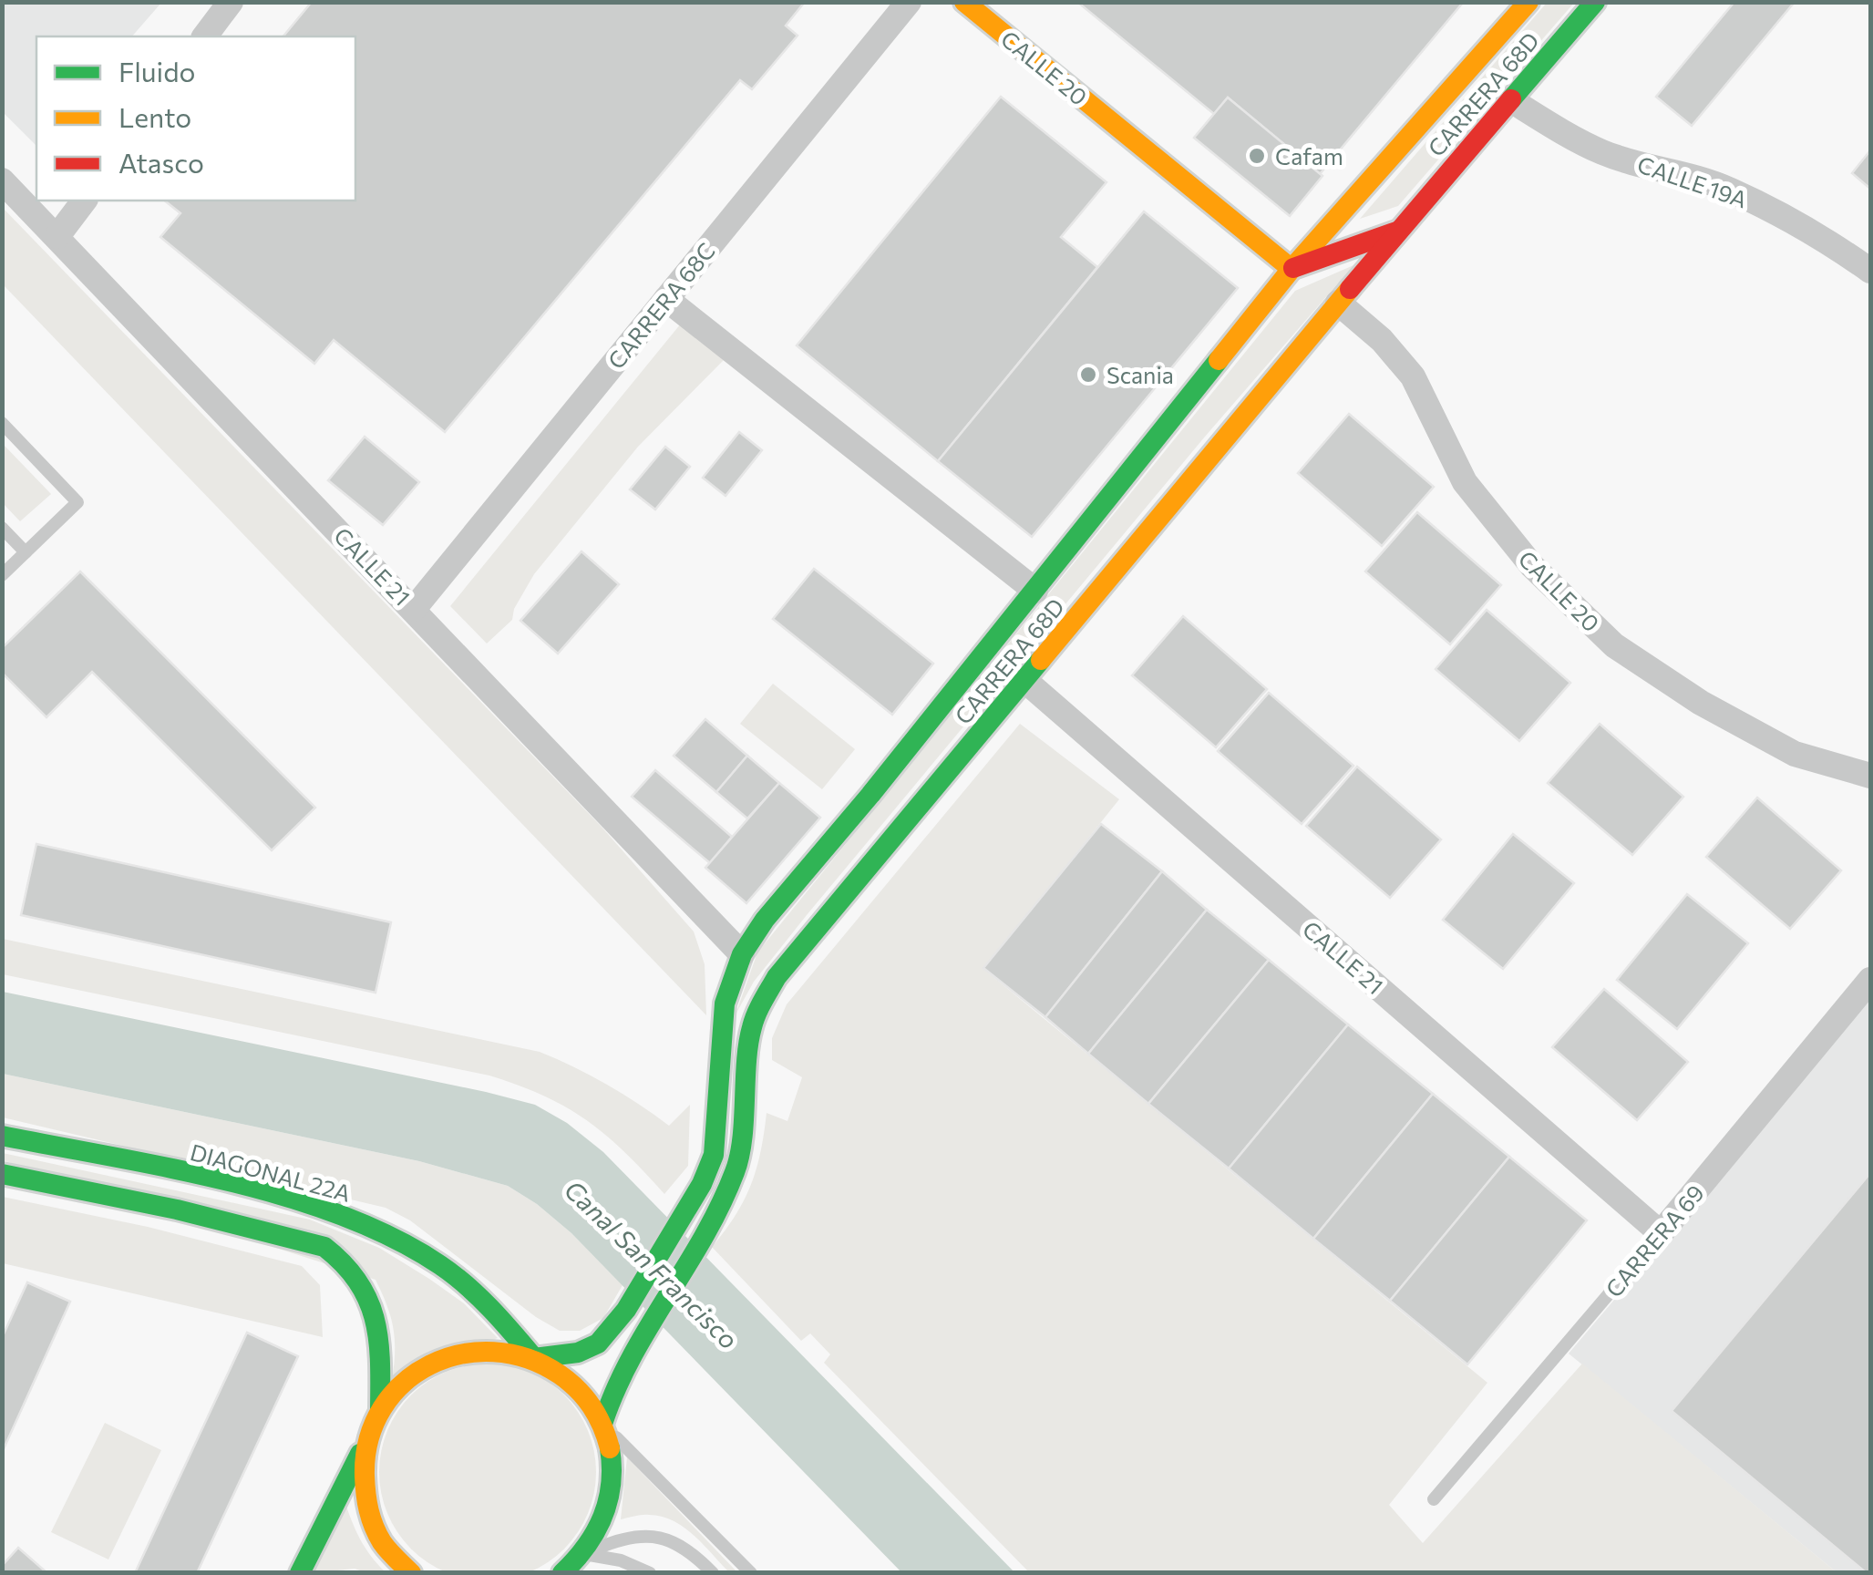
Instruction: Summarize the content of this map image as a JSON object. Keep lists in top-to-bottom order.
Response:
{
  "streets": {
    "main road": ["CALLE 20", "CARRERA 68D", "DIAGONAL 22A"],
    "street": [
      "CALLE 19A",
      "CARRERA 68C",
      "CALLE 21",
      "CARRERA 69"
    ]
  },
  "crossings": [
    ["CALLE 20", "CARRERA 68D"],
    ["CARRERA 68D", "CALLE 19A"],
    ["CARRERA 68D", "CALLE 21"],
    ["CARRERA 68D", "DIAGONAL 22A"],
    ["CARRERA 68C", "CALLE 21"],
    ["CALLE 21", "CARRERA 69"]
  ],
  "water": ["Canal San Francisco"],
  "places": ["Cafam", "Scania"],
  "legend": ["Fluido", "Lento", "Atasco"]
}
